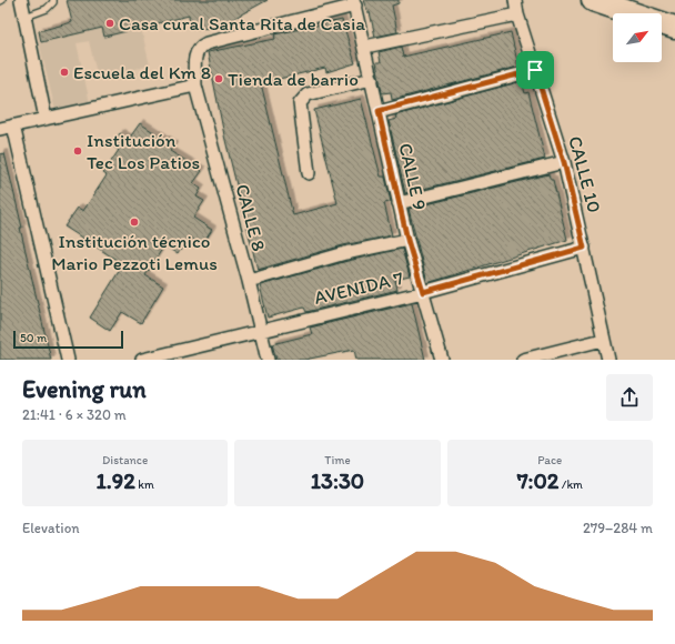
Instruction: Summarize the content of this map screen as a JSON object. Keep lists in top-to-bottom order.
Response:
{
  "streets": {
    "street": [
      "CALLE 10",
      "CALLE 9",
      "CALLE 8",
      "AVENIDA 7"
    ]
  },
  "crossings": [
    ["CALLE 10", "AVENIDA 7"],
    ["CALLE 9", "CALLE 8"],
    ["CALLE 9", "AVENIDA 7"],
    ["CALLE 8", "AVENIDA 7"]
  ],
  "places": [
    "Casa cural Santa Rita de Casia",
    "Escuela del Km 8",
    "Tienda de barrio",
    "Institución Tec Los Patios",
    "Institución técnico Mario Pezzoti Lemus"
  ],
  "scale_bar": "50 m",
  "north": "top right",
  "page": {
    "scale": "50 m",
    "heading": ["Evening run", "21:41 · 6 × 320 m"],
    "stats": [
      ["Distance", "1.92 km"],
      ["Time", "13:30"],
      ["Pace", "7:02 /km"]
    ],
    "chart": ["Elevation", "279–284 m"]
  }
}
